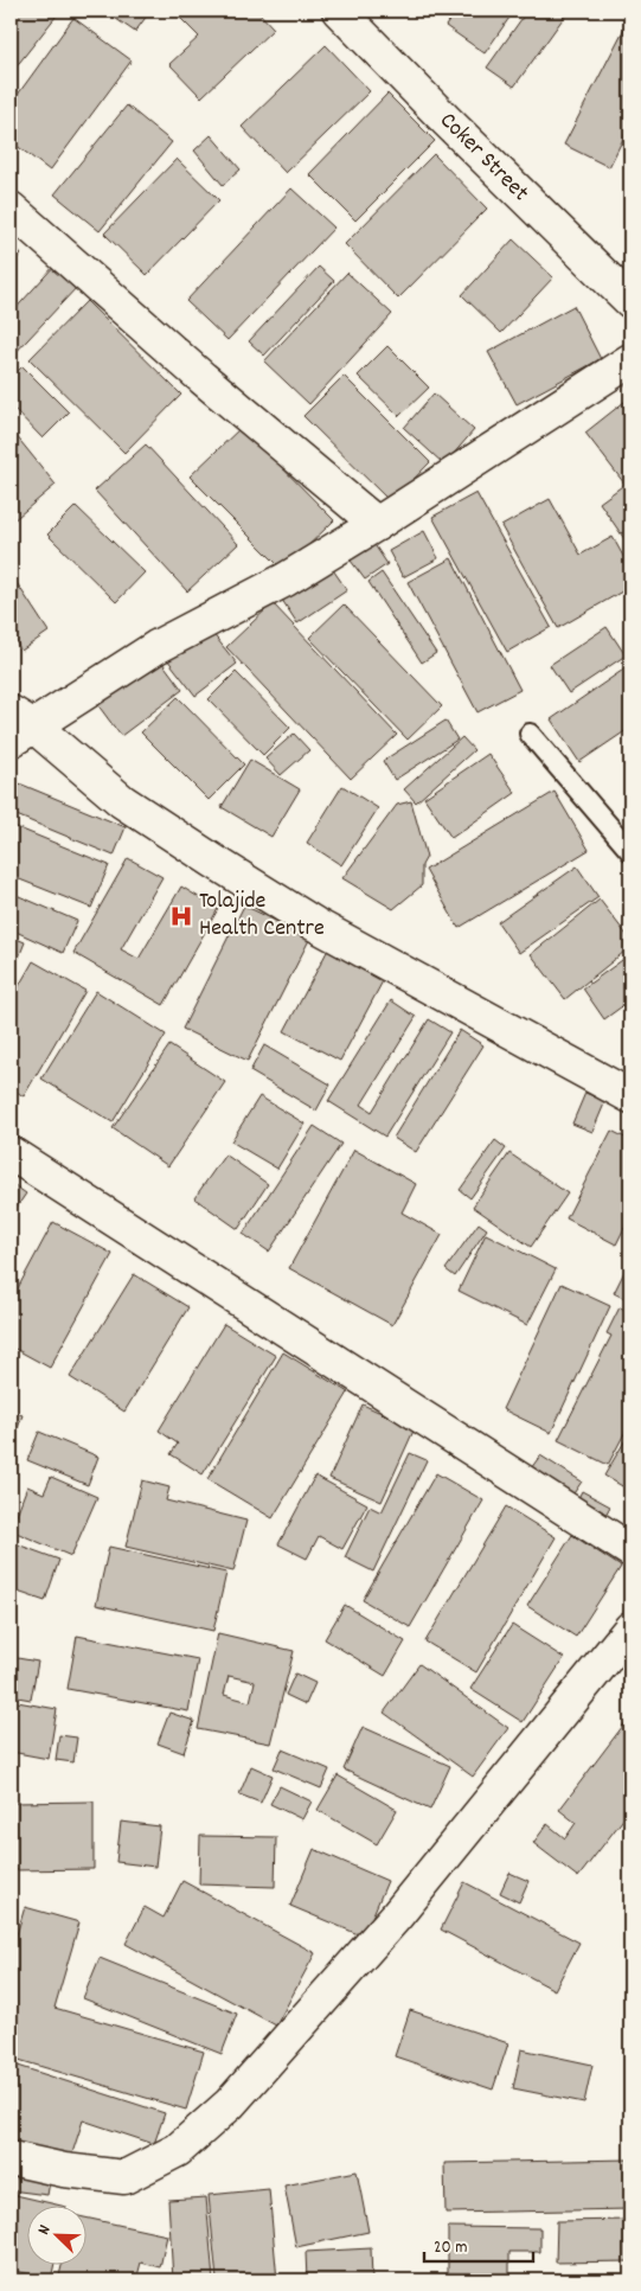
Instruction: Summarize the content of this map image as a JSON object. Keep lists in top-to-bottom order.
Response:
{
  "streets": {
    "street": ["Coker Street"]
  },
  "places": {
    "hospital": ["Tolajide Health Centre"]
  },
  "scale_bar": "20 m",
  "north": "top left"
}
